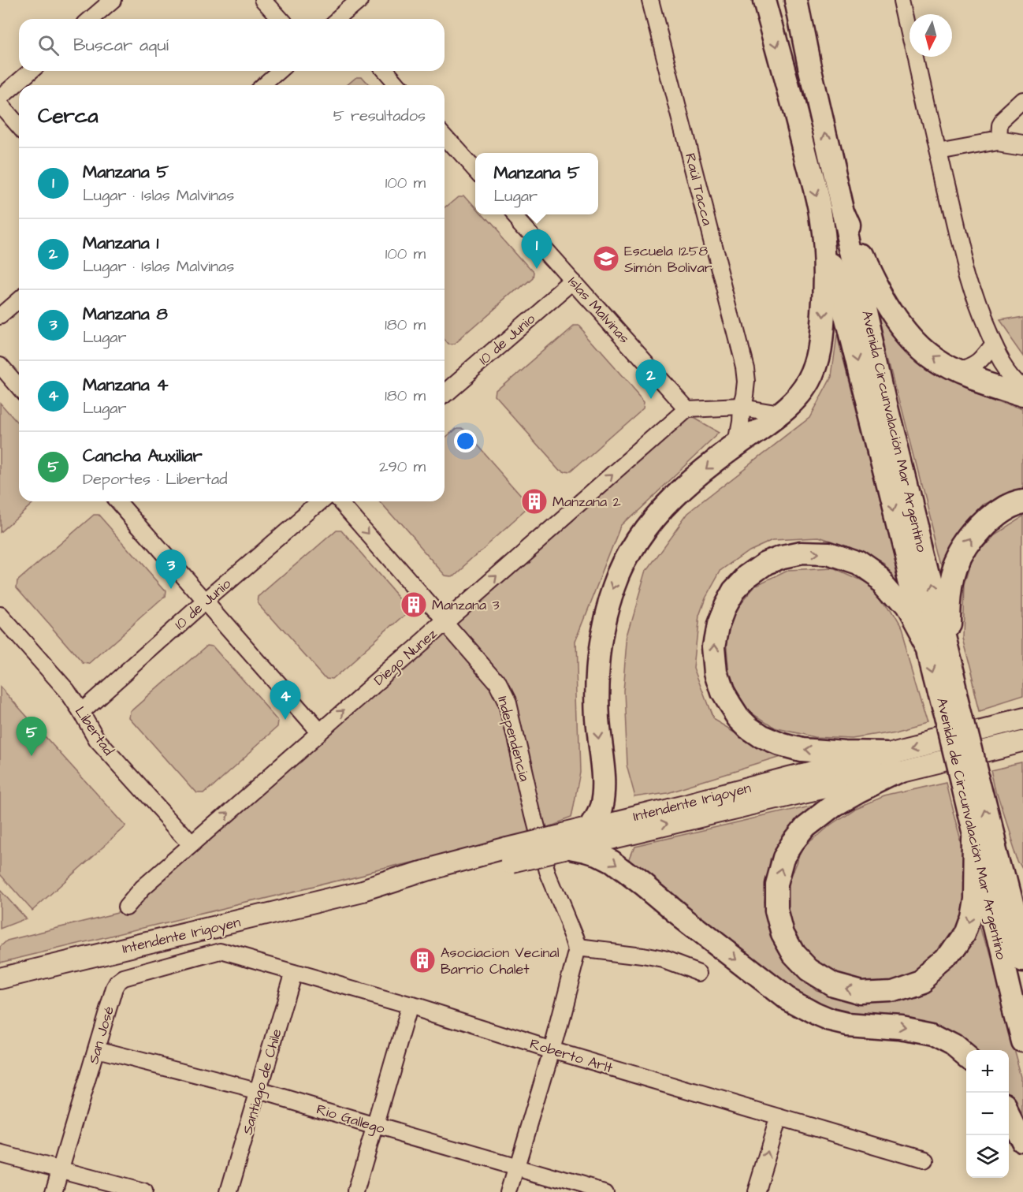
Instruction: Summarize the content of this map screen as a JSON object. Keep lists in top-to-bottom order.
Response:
{
  "streets": {
    "highway": ["Avenida Circunvalación Mar Argentino", "Avenida de Circunvalación Mar Argentino"],
    "main road": ["Intendente Irigoyen"],
    "street": [
      "Raúl Tacca",
      "Islas Malvinas",
      "10 de Junio",
      "Diego Nunez",
      "Libertad",
      "Independencia",
      "San José",
      "Roberto Arlt",
      "Santiago de Chile",
      "Rio Gallego"
    ]
  },
  "crossings": [
    ["Islas Malvinas", "10 de Junio"],
    ["Islas Malvinas", "Diego Nunez"],
    ["10 de Junio", "Libertad"],
    ["Avenida Circunvalación Mar Argentino", "Avenida de Circunvalación Mar Argentino"],
    ["Diego Nunez", "Libertad"],
    ["Diego Nunez", "Independencia"],
    ["San José", "Roberto Arlt"],
    ["San José", "Rio Gallego"],
    ["Roberto Arlt", "Santiago de Chile"],
    ["Santiago de Chile", "Rio Gallego"]
  ],
  "one_way": ["Diego Nunez"],
  "places": {
    "school or university": ["Escuela 1258 Simón Bolivar"],
    "building": ["Manzana 2", "Manzana 3", "Asociacion Vecinal Barrio Chalet"]
  },
  "north": "bottom",
  "page": {
    "search": "Buscar aquí",
    "heading": ["Cerca", "5 resultados"],
    "list": [
      {
        "mark": "1",
        "name": "Manzana 5",
        "note": "Lugar · Islas Malvinas",
        "value": "100 m"
      },
      {
        "mark": "2",
        "name": "Manzana 1",
        "note": "Lugar · Islas Malvinas",
        "value": "100 m"
      },
      {
        "mark": "3",
        "name": "Manzana 8",
        "note": "Lugar",
        "value": "180 m"
      },
      {
        "mark": "4",
        "name": "Manzana 4",
        "note": "Lugar",
        "value": "180 m"
      },
      {
        "mark": "5",
        "name": "Cancha Auxiliar",
        "note": "Deportes · Libertad",
        "value": "290 m"
      }
    ],
    "popup": ["Manzana 5", "Lugar"],
    "pins": [
      "1",
      "2",
      "3",
      "4",
      "5"
    ],
    "map_buttons": ["+", "−"]
  }
}
